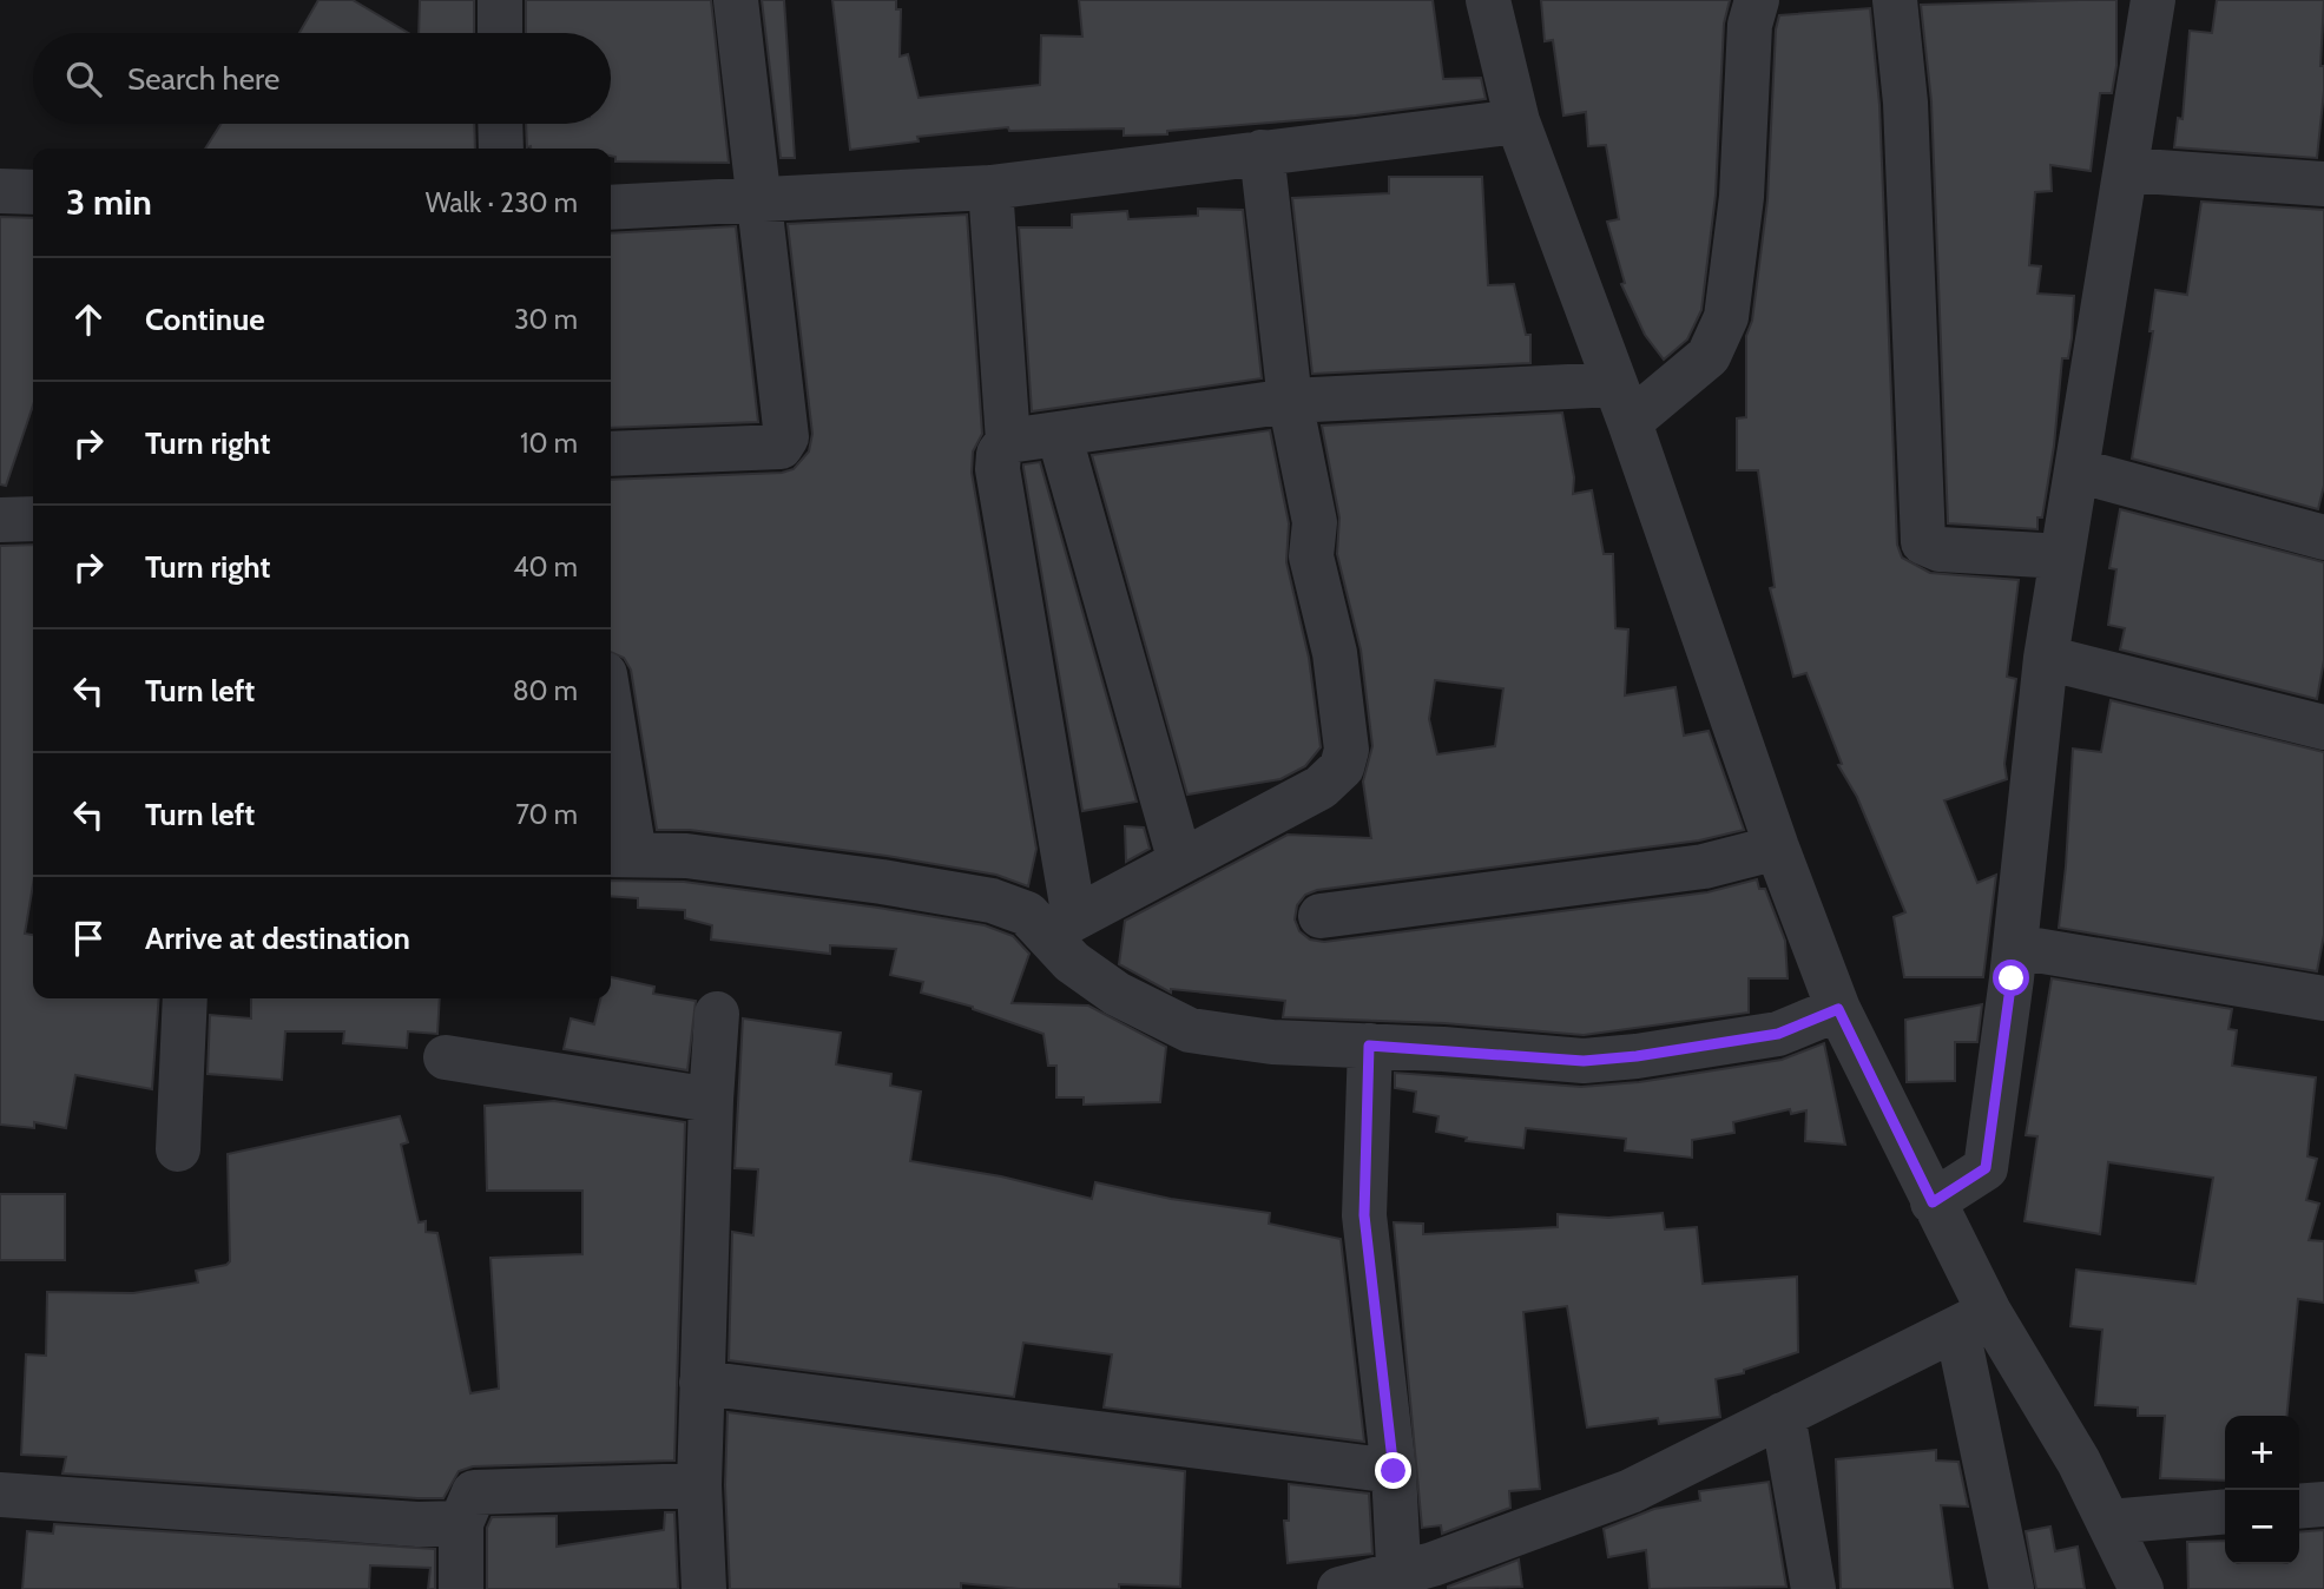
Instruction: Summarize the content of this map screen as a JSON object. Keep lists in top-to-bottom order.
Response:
{
  "page": {
    "search": "Search here",
    "heading": ["3 min", "Walk · 230 m"],
    "list": [
      ["Continue", "30 m"],
      ["Turn right", "10 m"],
      ["Turn right", "40 m"],
      ["Turn left", "80 m"],
      ["Turn left", "70 m"],
      "Arrive at destination"
    ],
    "map_buttons": ["+", "−"]
  }
}
